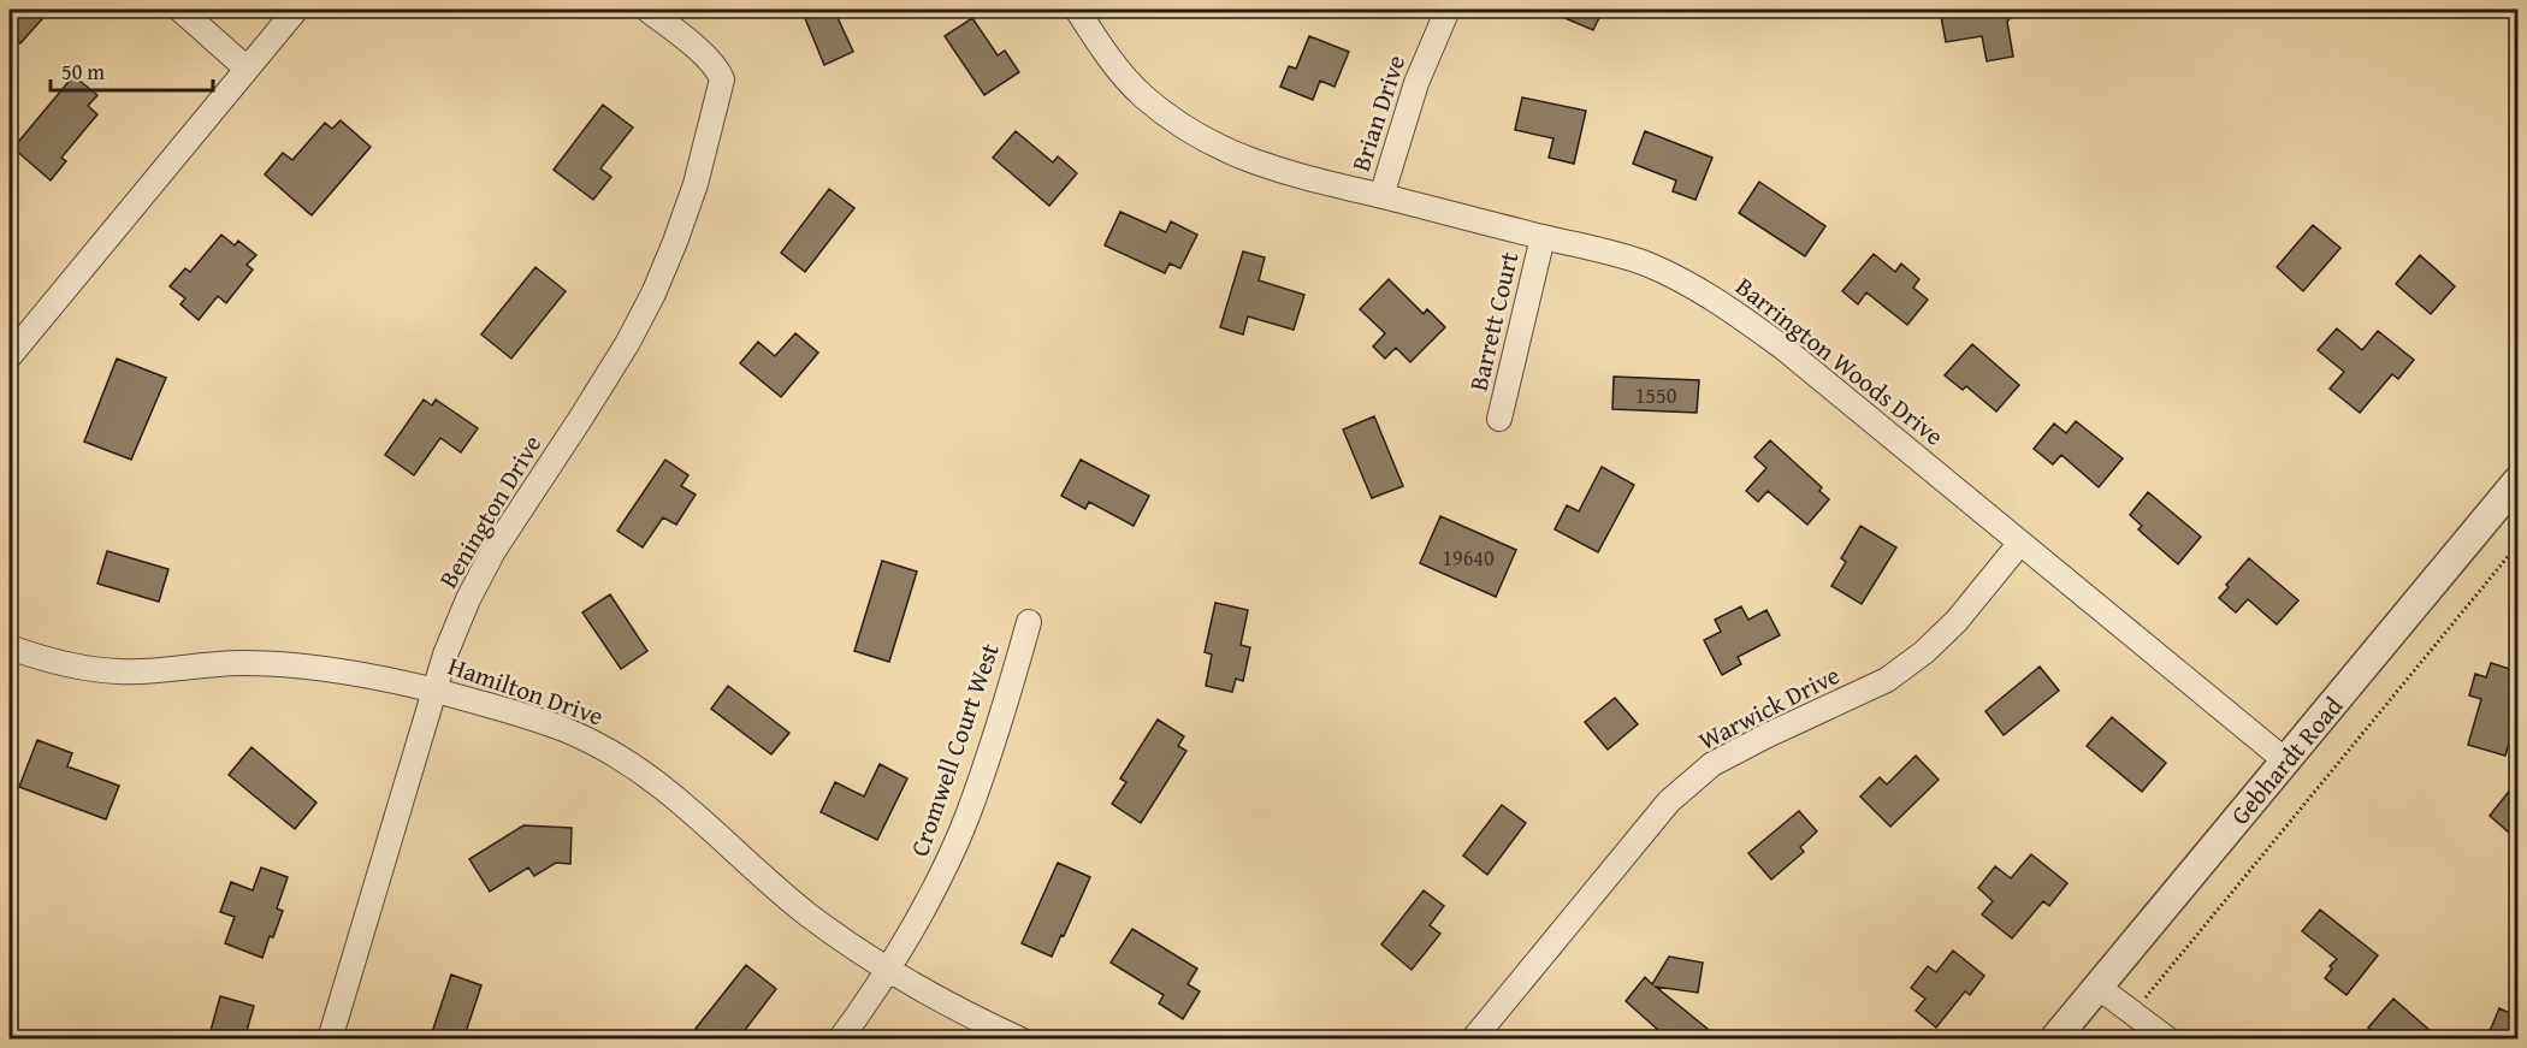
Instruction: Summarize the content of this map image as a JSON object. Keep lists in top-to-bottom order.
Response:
{
  "streets": {
    "street": [
      "Brian Drive",
      "Barrett Court",
      "Barrington Woods Drive",
      "Benington Drive",
      "Hamilton Drive",
      "Warwick Drive",
      "Cromwell Court West",
      "Gebhardt Road"
    ]
  },
  "crossings": [
    ["Brian Drive", "Barrington Woods Drive"],
    ["Barrett Court", "Barrington Woods Drive"],
    ["Barrington Woods Drive", "Warwick Drive"],
    ["Barrington Woods Drive", "Gebhardt Road"],
    ["Benington Drive", "Hamilton Drive"],
    ["Hamilton Drive", "Cromwell Court West"]
  ],
  "house_numbers": ["1550", "19640"],
  "scale_bar": "50 m"
}
